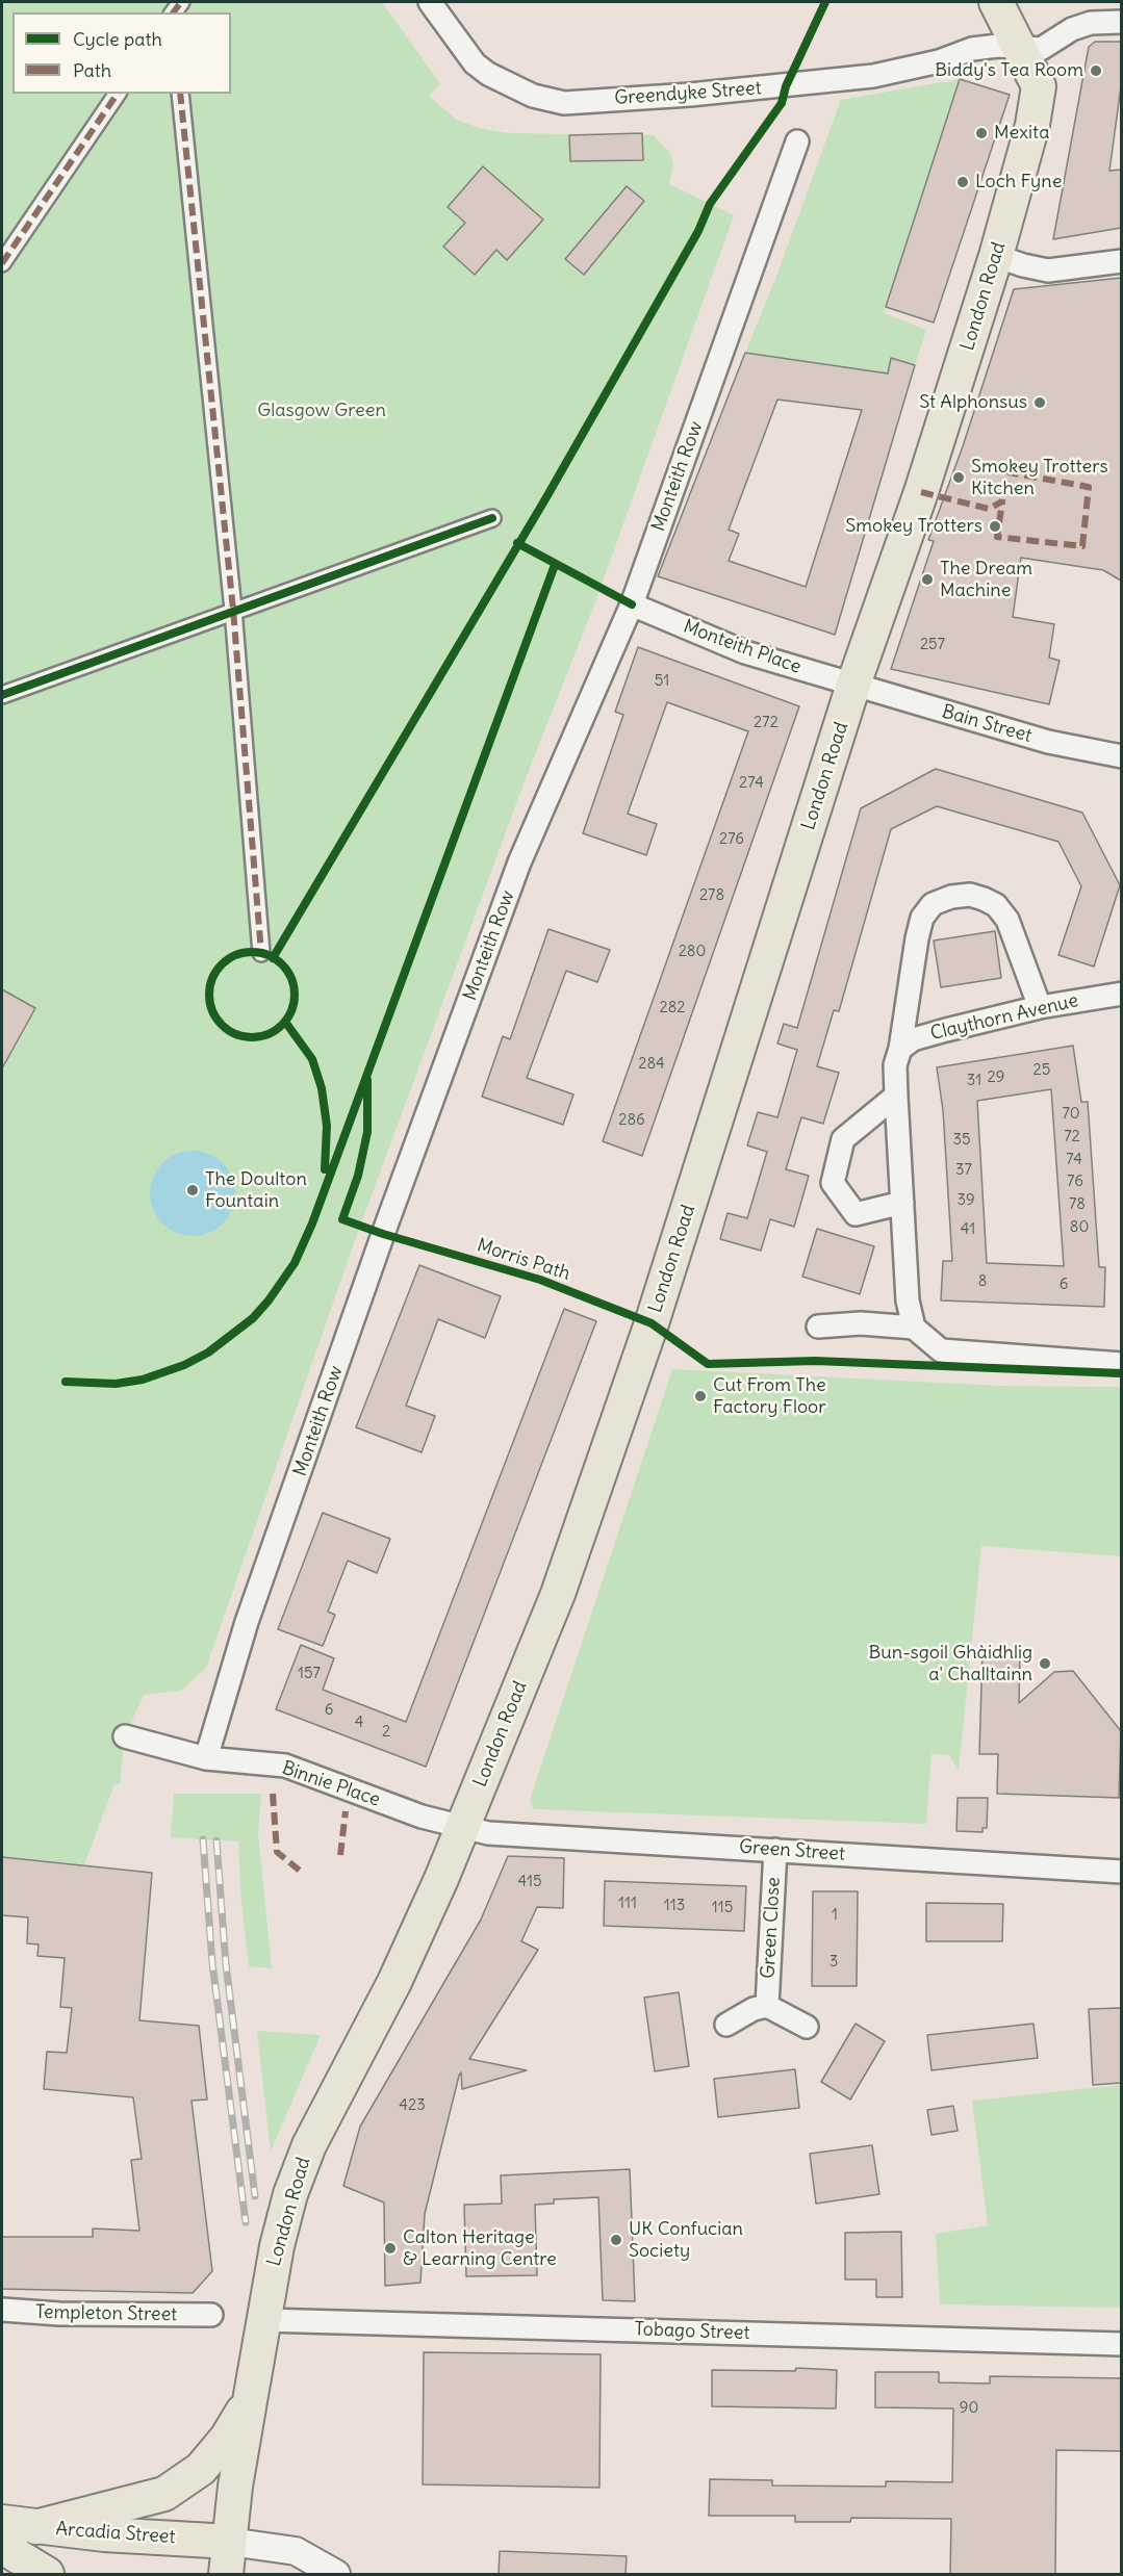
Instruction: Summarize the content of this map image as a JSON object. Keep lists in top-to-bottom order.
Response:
{
  "streets": {
    "main road": ["London Road", "Arcadia Street"],
    "street": [
      "Greendyke Street",
      "Monteith Row",
      "Monteith Place",
      "Bain Street",
      "Claythorn Avenue",
      "Binnie Place",
      "Green Street",
      "Green Close",
      "Templeton Street",
      "Tobago Street"
    ],
    "cycle path": ["Morris Path"]
  },
  "crossings": [
    ["Greendyke Street", "London Road"],
    ["London Road", "Monteith Place"],
    ["London Road", "Bain Street"],
    ["London Road", "Binnie Place"],
    ["London Road", "Green Street"],
    ["London Road", "Tobago Street"],
    ["London Road", "Arcadia Street"],
    ["Monteith Row", "Monteith Place"],
    ["Monteith Row", "Binnie Place"],
    ["Monteith Place", "Bain Street"],
    ["Binnie Place", "Green Street"],
    ["Green Street", "Green Close"]
  ],
  "parks": ["Glasgow Green"],
  "places": [
    "Biddy's Tea Room",
    "Mexita",
    "Loch Fyne",
    "St Alphonsus",
    "Smokey Trotters Kitchen",
    "Smokey Trotters",
    "The Dream Machine",
    "The Doulton Fountain",
    "Cut From The Factory Floor",
    "Bun-sgoil Ghàidhlig a' Challtainn",
    "UK Confucian Society",
    "Calton Heritage & Learning Centre"
  ],
  "house_numbers": [
    "257",
    "51",
    "272",
    "274",
    "276",
    "278",
    "280",
    "282",
    "284",
    "25",
    "29",
    "31",
    "70",
    "286",
    "72",
    "35",
    "74",
    "37",
    "76",
    "39",
    "78",
    "80",
    "41",
    "8",
    "6",
    "157",
    "6",
    "4",
    "2",
    "415",
    "111",
    "113",
    "115",
    "1",
    "3",
    "423",
    "90"
  ],
  "legend": ["Cycle path", "Path"]
}
